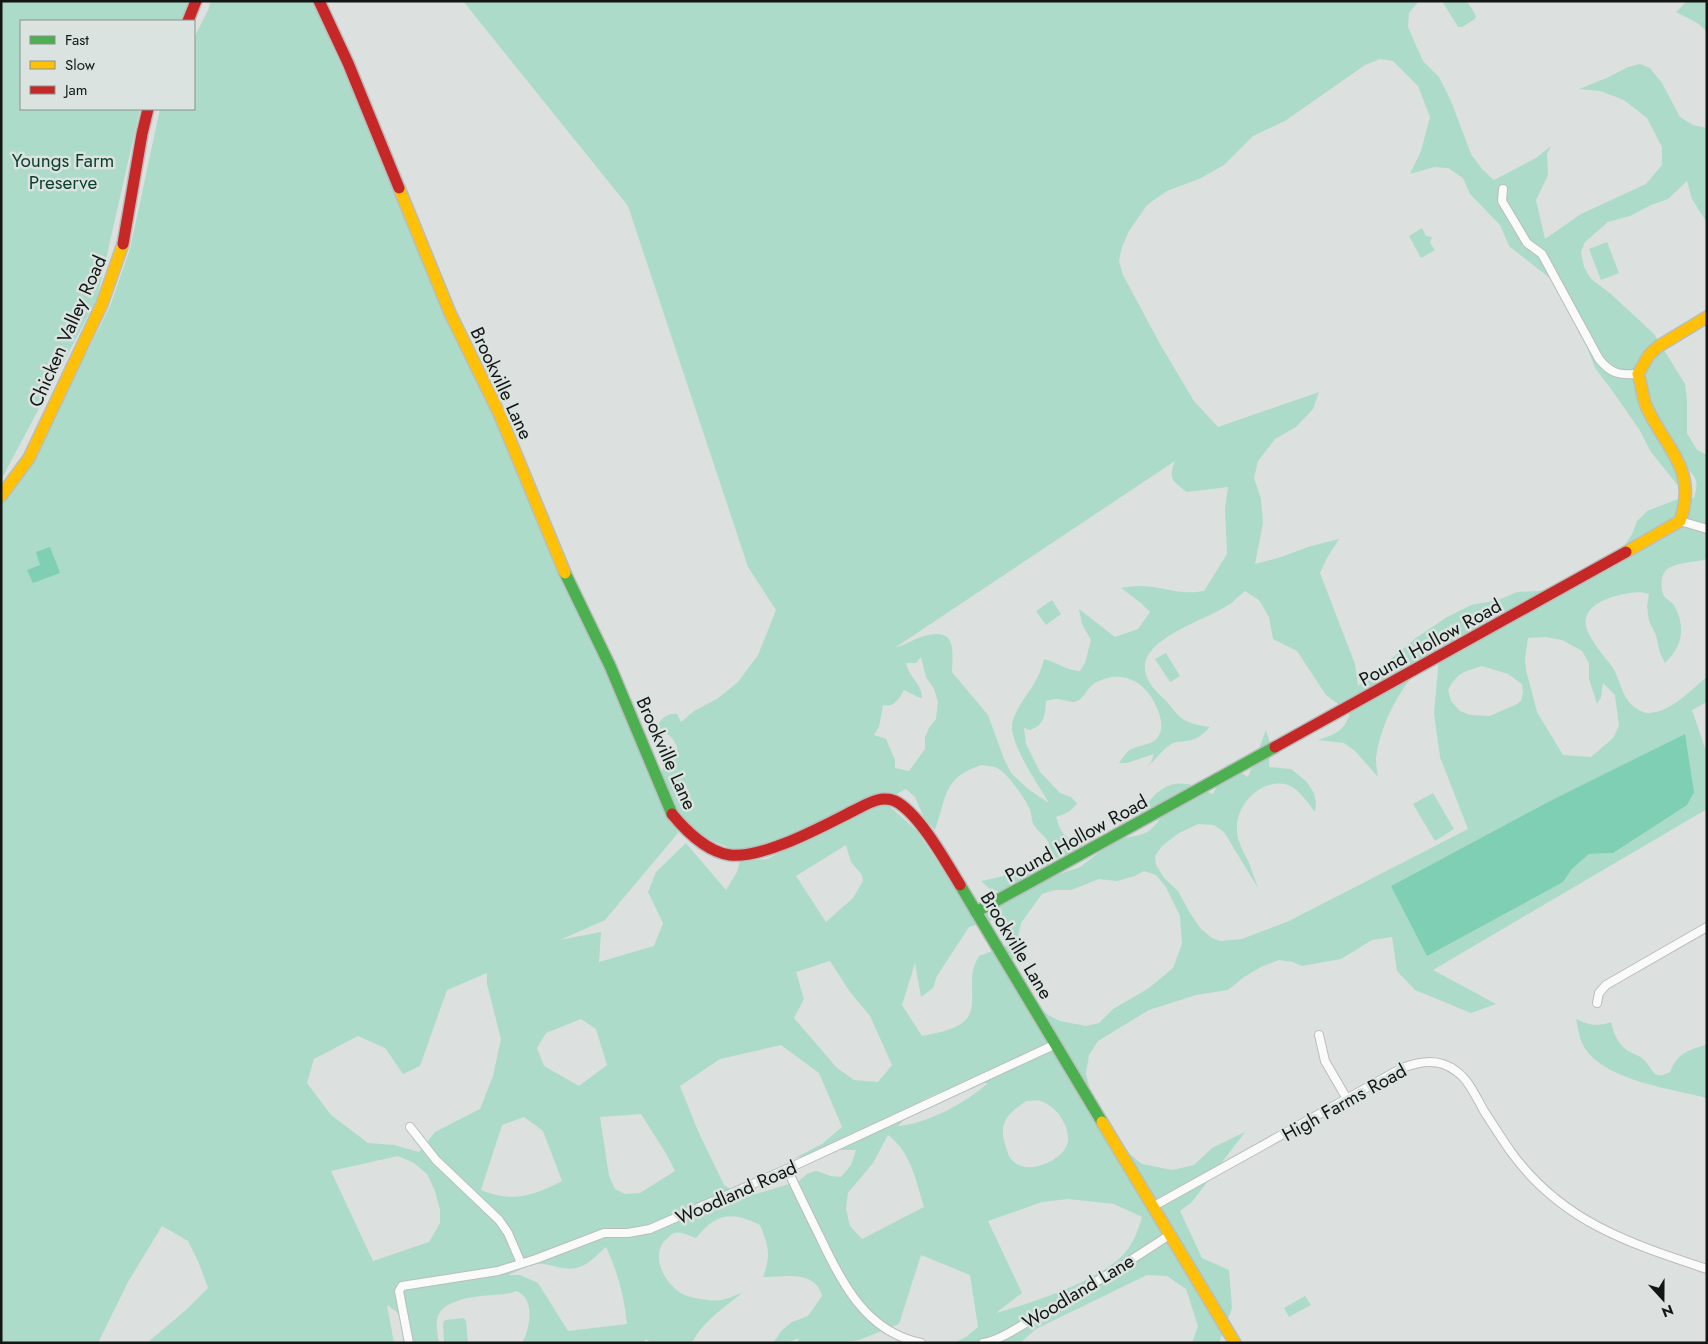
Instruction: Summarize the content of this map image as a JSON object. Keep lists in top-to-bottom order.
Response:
{
  "streets": {
    "street": [
      "Chicken Valley Road",
      "Brookville Lane",
      "Pound Hollow Road",
      "High Farms Road",
      "Woodland Road",
      "Woodland Lane"
    ]
  },
  "crossings": [
    ["Brookville Lane", "Pound Hollow Road"],
    ["Brookville Lane", "High Farms Road"],
    ["Brookville Lane", "Woodland Road"],
    ["Brookville Lane", "Woodland Lane"]
  ],
  "parks": ["Youngs Farm Preserve"],
  "legend": ["Fast", "Slow", "Jam"],
  "north": "bottom"
}
